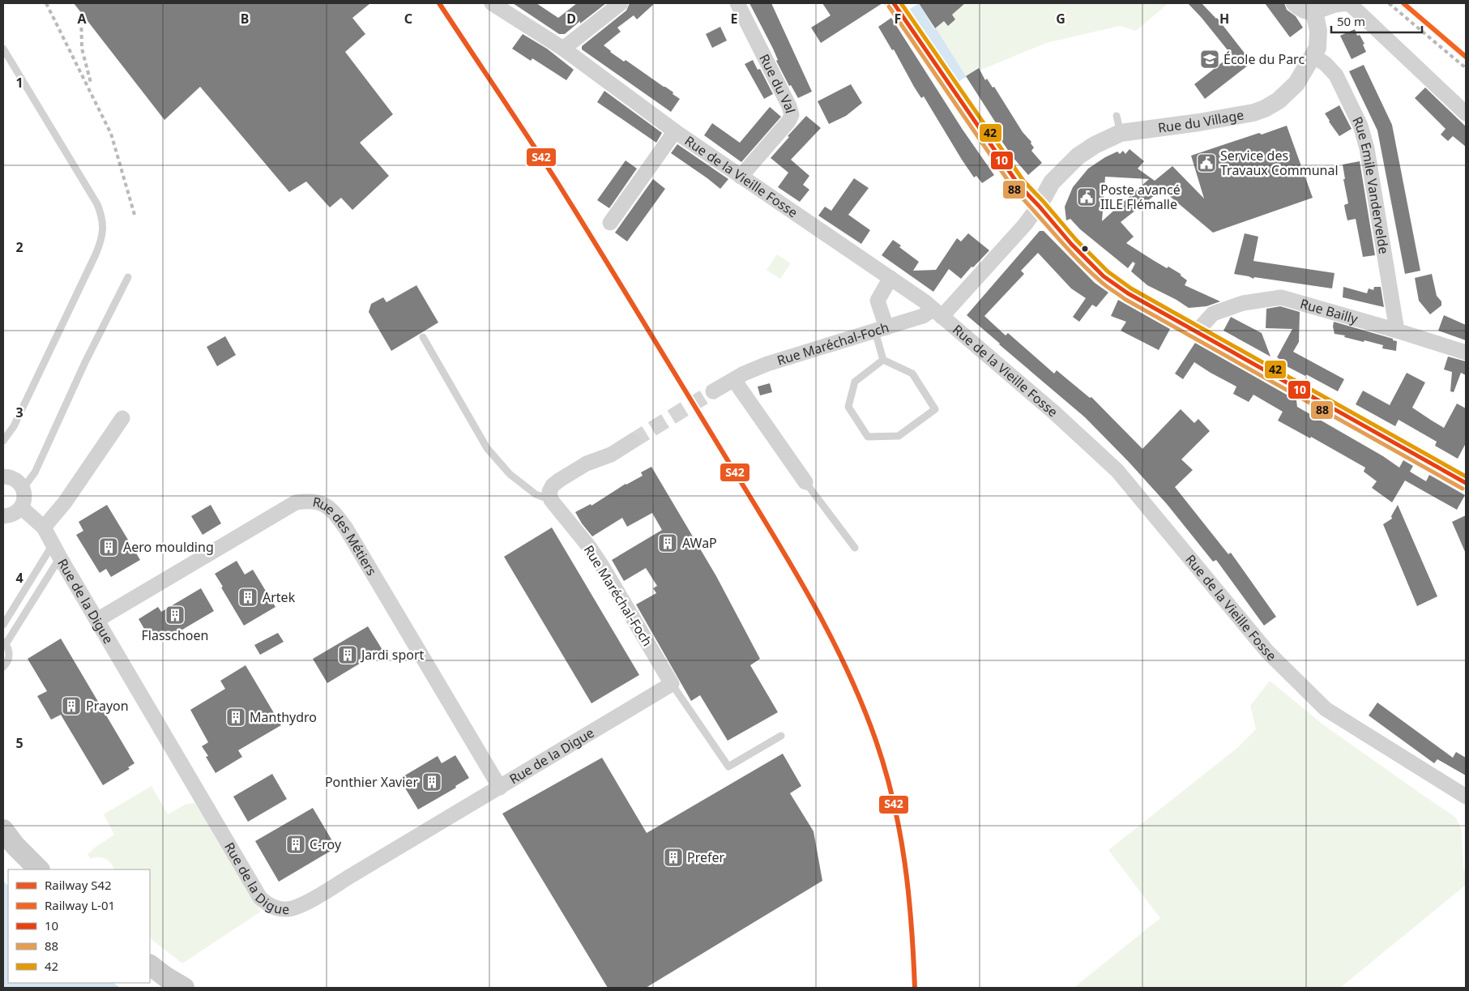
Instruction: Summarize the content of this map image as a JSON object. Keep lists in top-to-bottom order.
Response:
{
  "streets": {
    "street": [
      "Rue du Val",
      "Rue du Village",
      "Rue de la Vieille Fosse",
      "Rue Emile Vandervelde",
      "Rue Bailly",
      "Rue Maréchal-Foch",
      "Rue des Métiers",
      "Rue de la Digue"
    ]
  },
  "crossings": [
    ["Rue du Val", "Rue de la Vieille Fosse"],
    ["Rue du Village", "Rue Emile Vandervelde"],
    ["Rue de la Vieille Fosse", "Rue Maréchal-Foch"],
    ["Rue Emile Vandervelde", "Rue Bailly"],
    ["Rue Maréchal-Foch", "Rue de la Digue"],
    ["Rue des Métiers", "Rue de la Digue"]
  ],
  "places": {
    "school or university": ["École du Parc"],
    "public building": ["Service des Travaux Communal", "Poste avancé IILE Flémalle"],
    "building": [
      "AWaP",
      "Aero moulding",
      "Artek",
      "Flasschoen",
      "Jardi sport",
      "Prayon",
      "Manthydro",
      "Ponthier Xavier",
      "C-roy",
      "Prefer"
    ]
  },
  "lines": [
    "rail line S42",
    "rail line L-01",
    "transit line 10",
    "transit line 42",
    "transit line 88"
  ],
  "legend": [
    "Railway S42",
    "Railway L-01",
    "10",
    "88",
    "42"
  ],
  "scale_bar": "50 m",
  "grid": {
    "columns": [
      "A",
      "B",
      "C",
      "D",
      "E",
      "F",
      "G",
      "H"
    ],
    "rows": [
      "1",
      "2",
      "3",
      "4",
      "5"
    ]
  }
}
